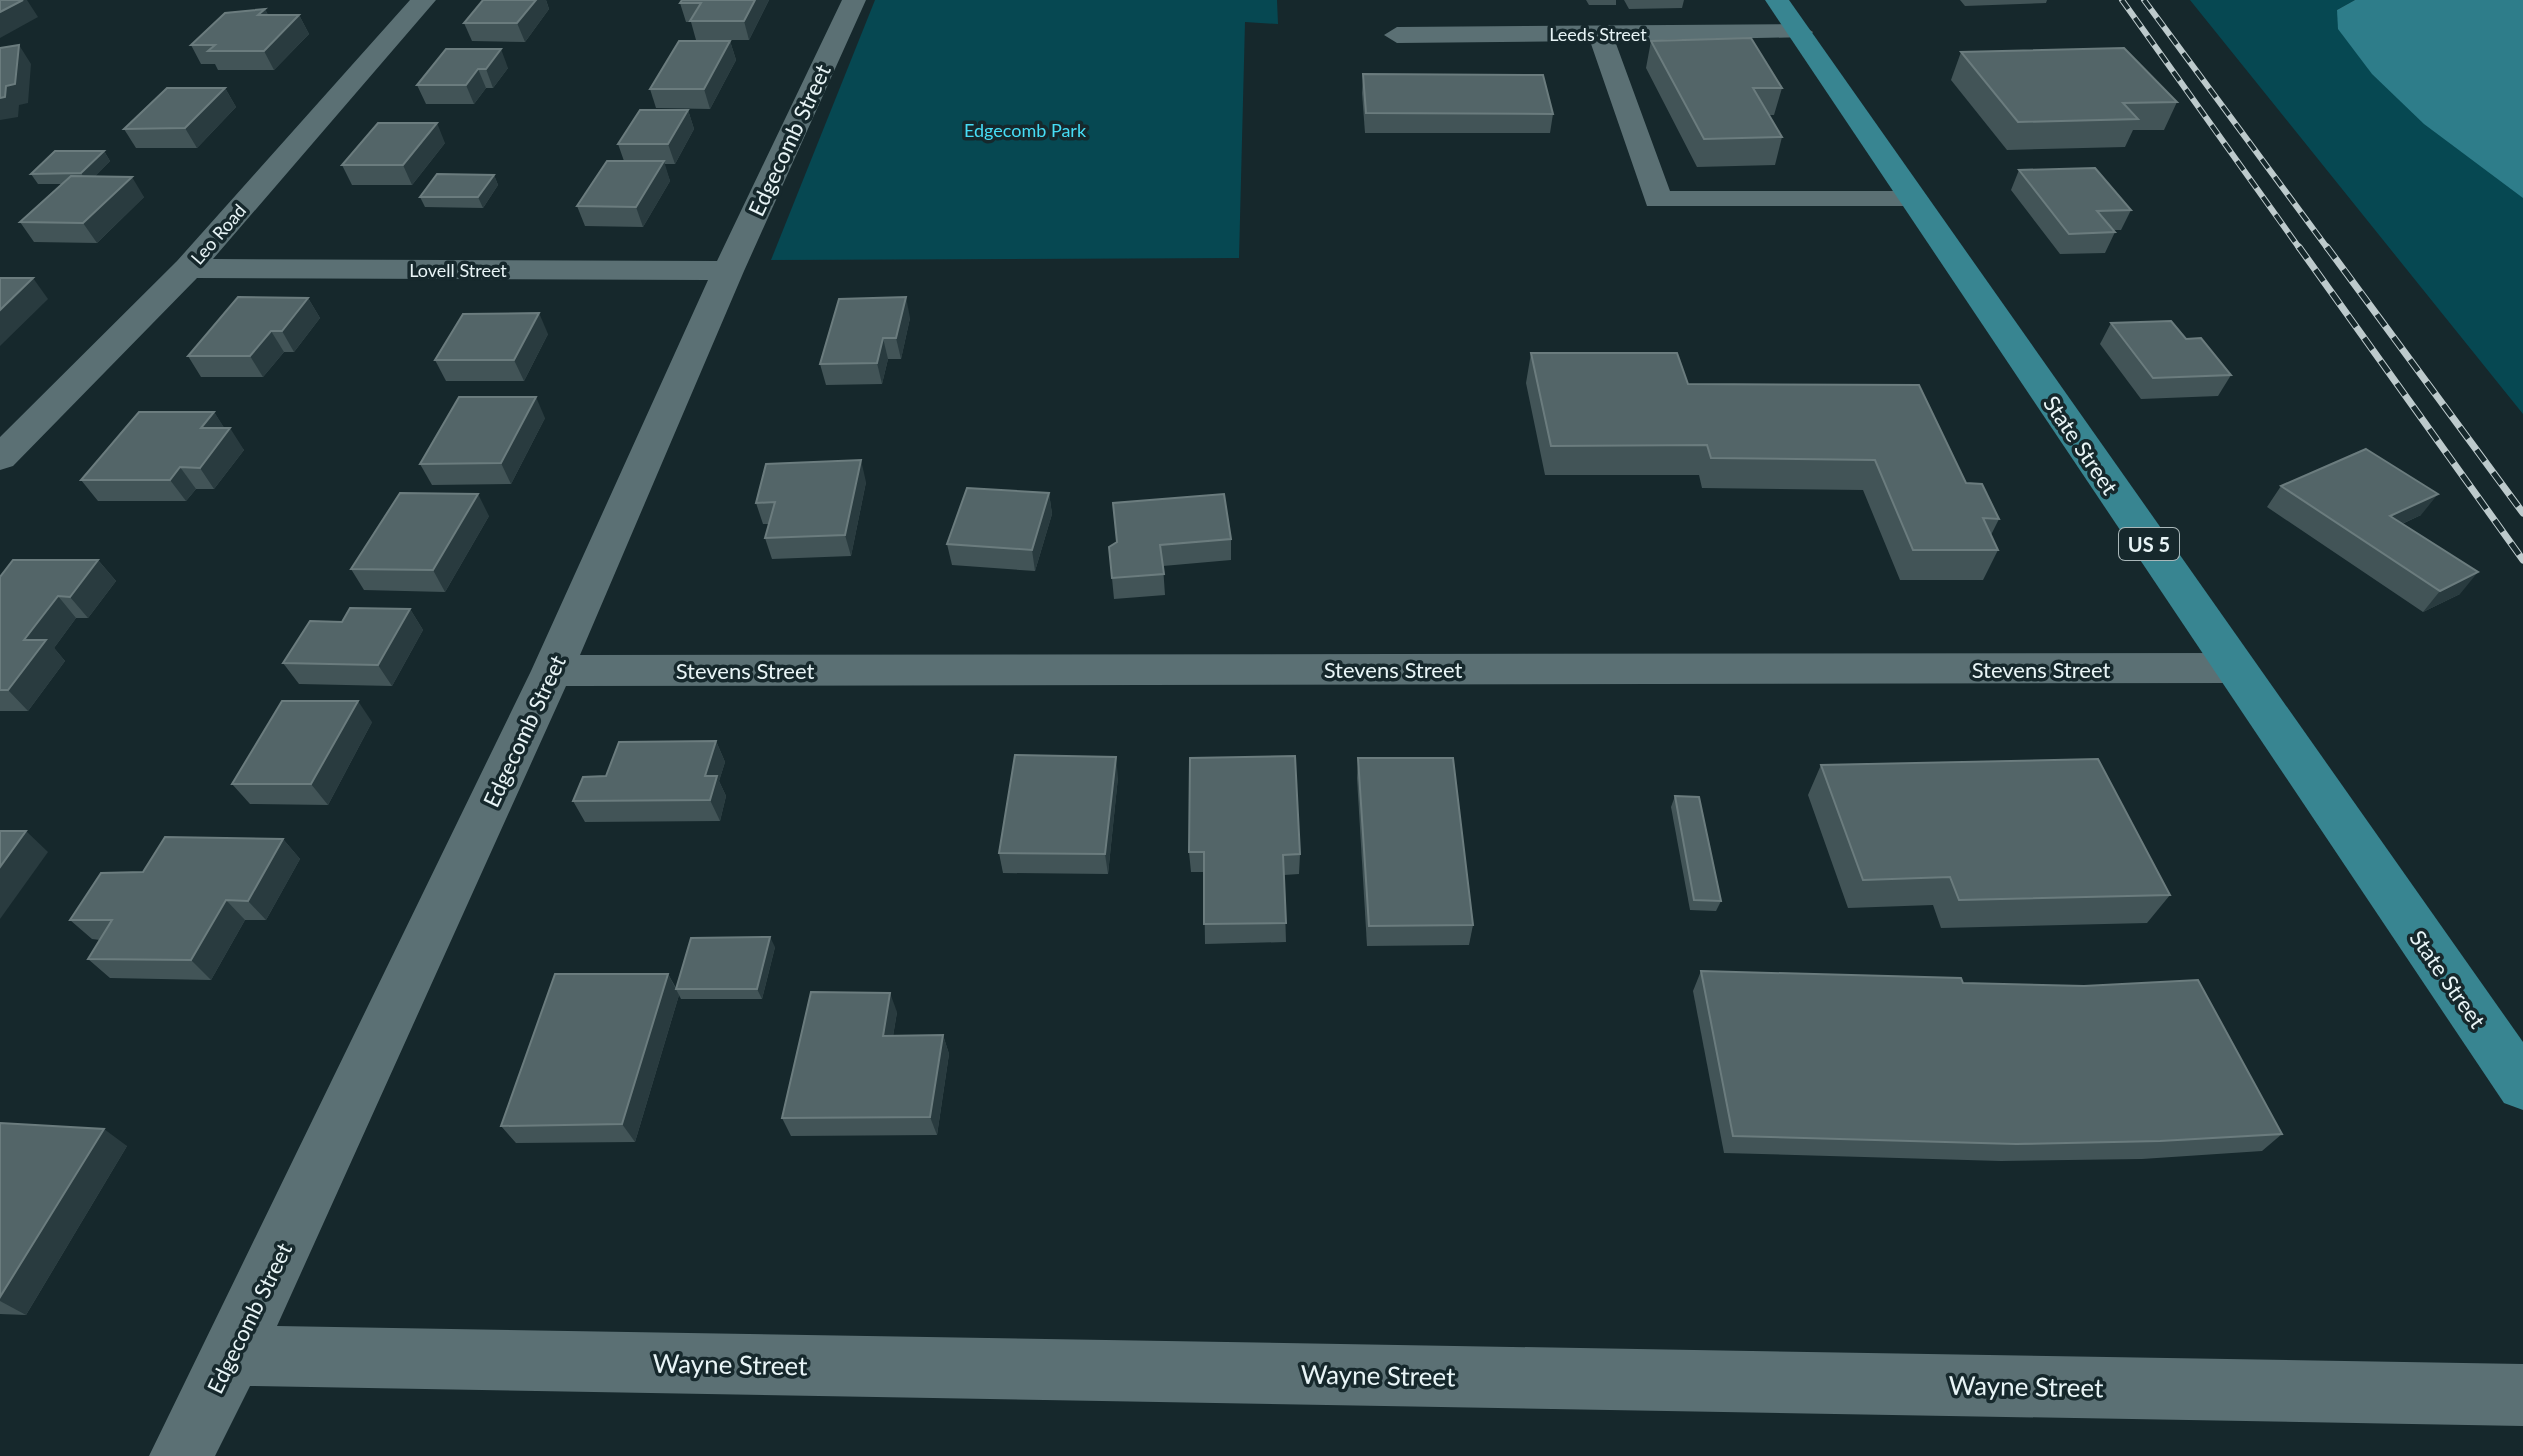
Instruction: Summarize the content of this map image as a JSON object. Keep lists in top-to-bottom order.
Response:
{
  "streets": {
    "main road": ["State Street", "US 5"],
    "street": [
      "Leeds Street",
      "Edgecomb Street",
      "Leo Road",
      "Lovell Street",
      "Stevens Street",
      "Wayne Street"
    ]
  },
  "crossings": [
    ["Leeds Street", "State Street"],
    ["Edgecomb Street", "Lovell Street"],
    ["Edgecomb Street", "Stevens Street"],
    ["Edgecomb Street", "Wayne Street"],
    ["Leo Road", "Lovell Street"],
    ["State Street", "Stevens Street"]
  ],
  "parks": ["Edgecomb Park"]
}
